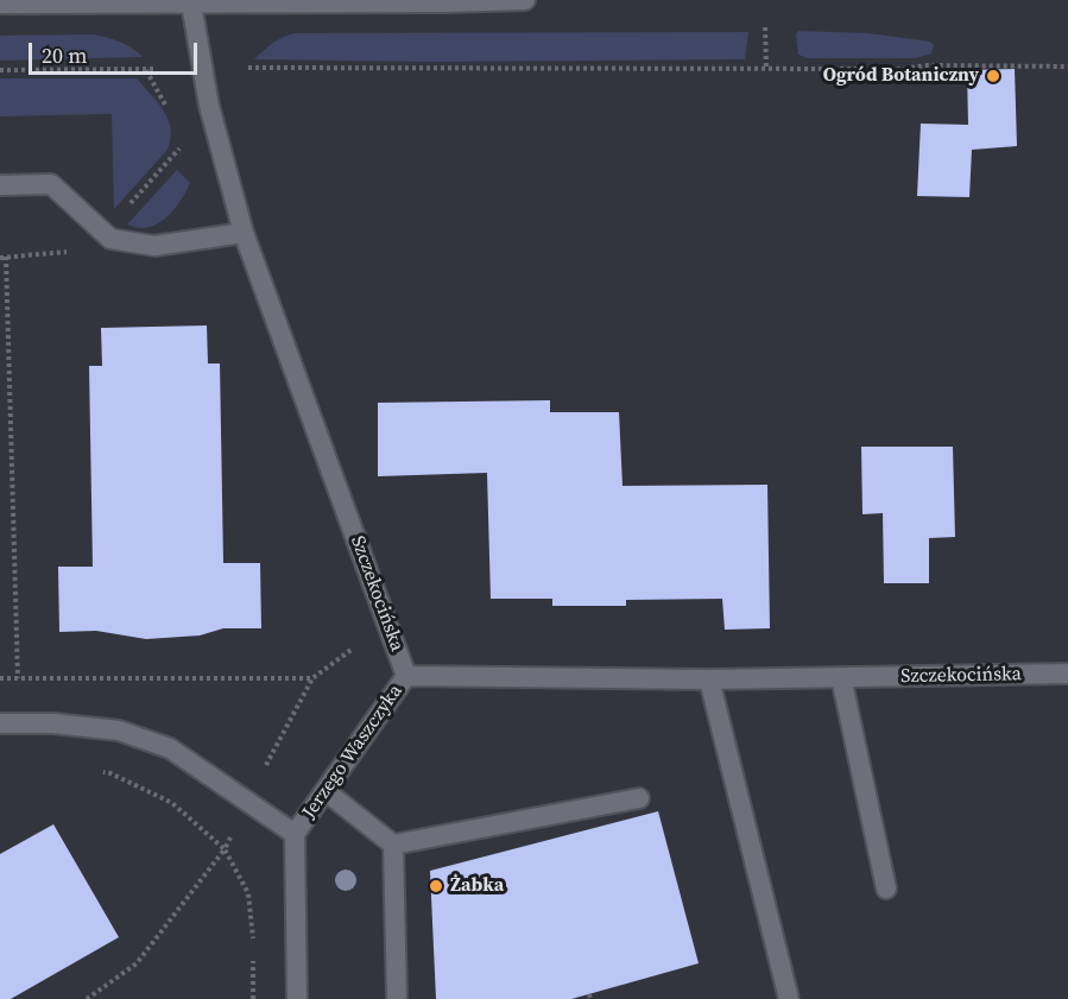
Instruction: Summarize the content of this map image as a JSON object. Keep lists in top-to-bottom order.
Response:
{
  "streets": {
    "street": ["Szczekocińska", "Jerzego Waszczyka"]
  },
  "crossings": [
    ["Szczekocińska", "Jerzego Waszczyka"]
  ],
  "places": ["Ogród Botaniczny", "Żabka"],
  "scale_bar": "20 m"
}
